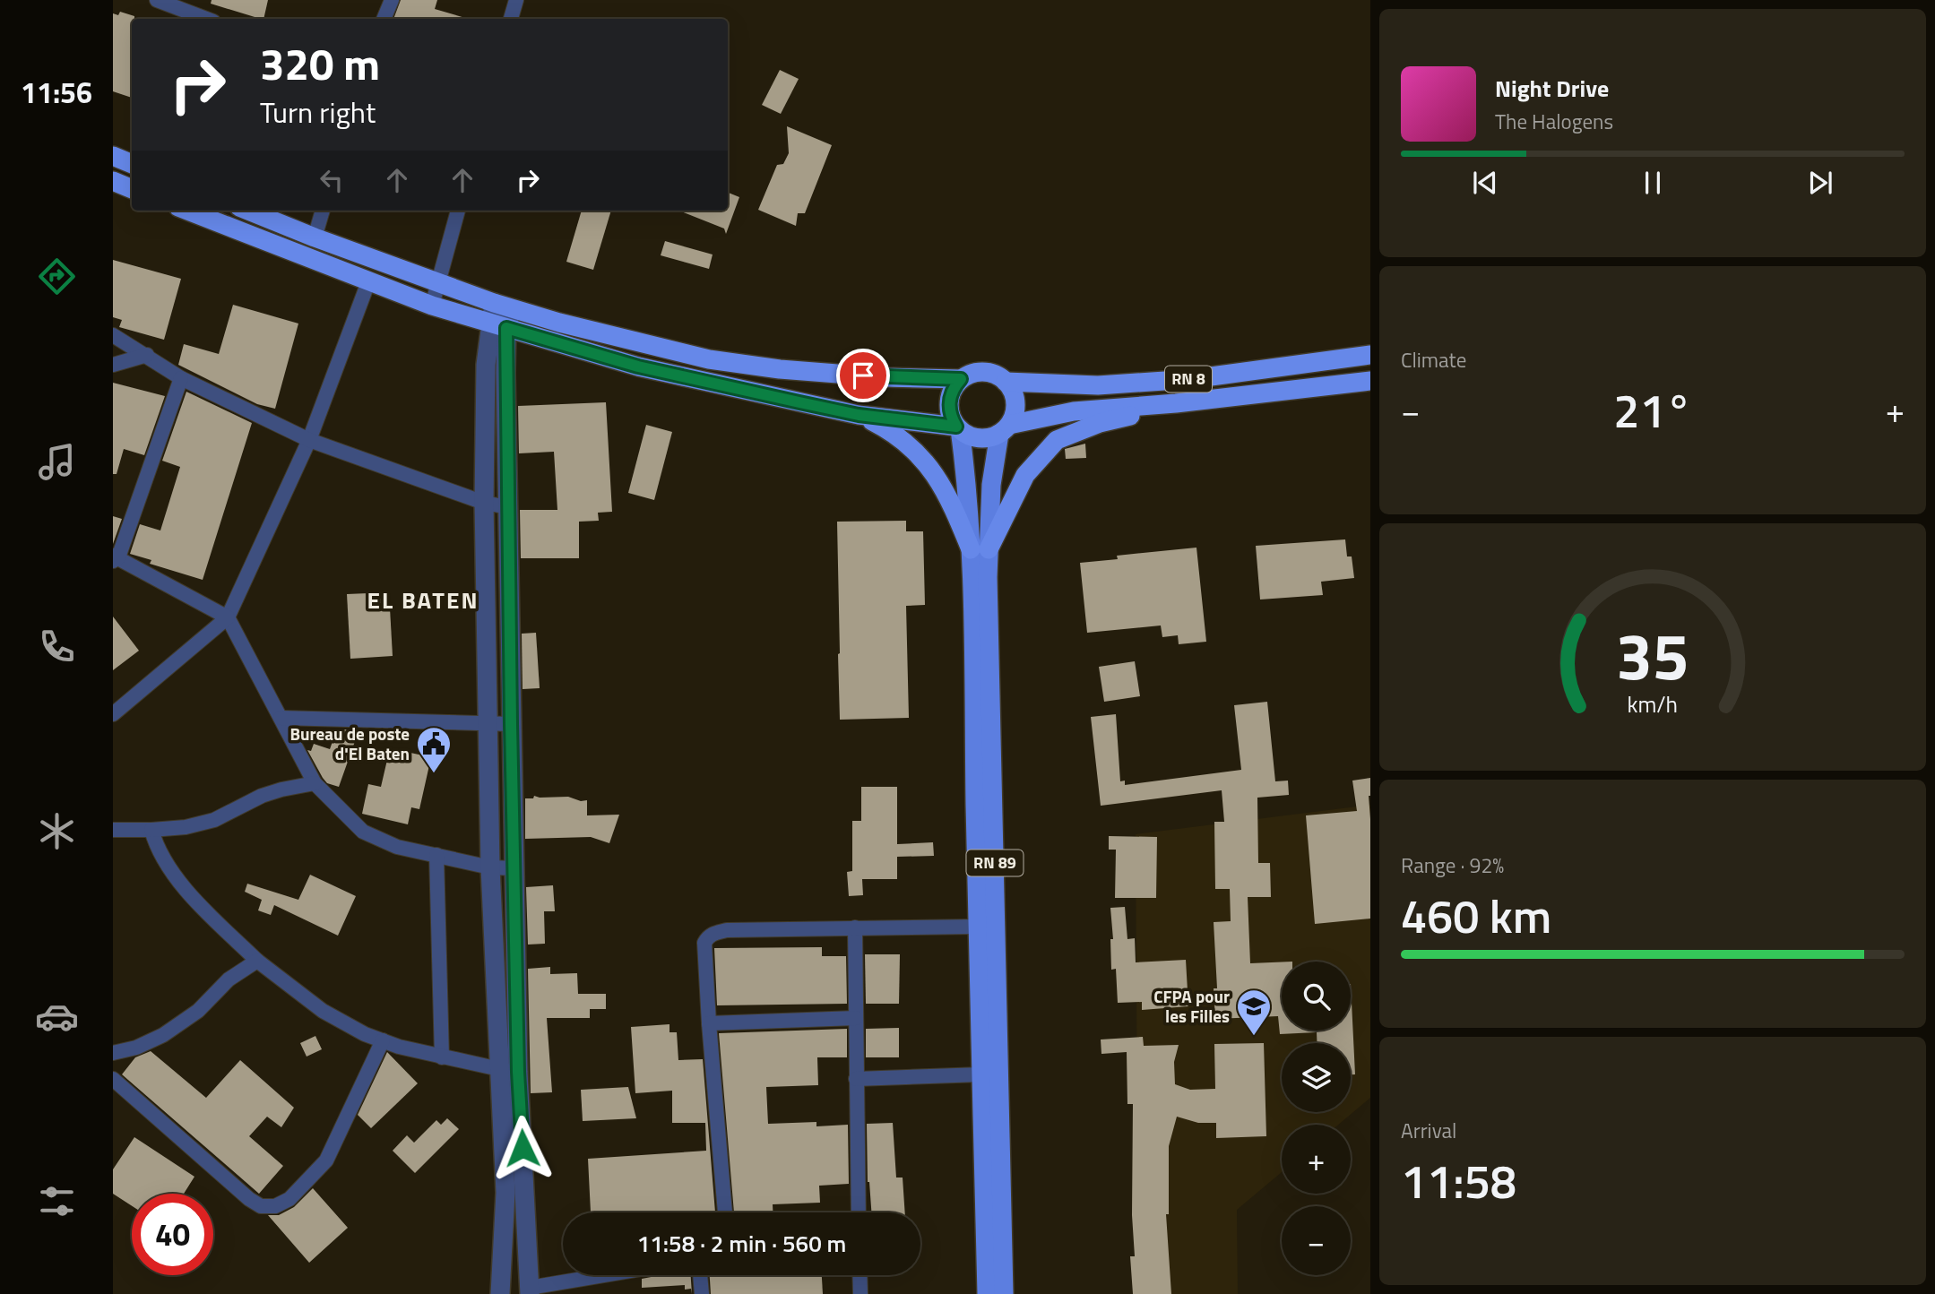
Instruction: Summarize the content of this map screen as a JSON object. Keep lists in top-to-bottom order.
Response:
{
  "streets": {
    "highway": ["RN 8"],
    "main road": ["RN 89"]
  },
  "crossings": [
    ["RN 8", "RN 89"]
  ],
  "districts": ["EL BATEN"],
  "places": {
    "public building": ["Bureau de poste d'El Baten"],
    "school or university": ["CFPA pour les Filles"]
  },
  "page": {
    "tabs": "11:56",
    "turn": ["320 m", "Turn right"],
    "song": ["Night Drive", "The Halogens"],
    "tile": [
      "Climate",
      ["Range · 92%", "460 km"],
      ["Arrival", "11:58"]
    ],
    "heat": ["−", "21°", "+"],
    "map_buttons": ["+", "−"],
    "limit": "40",
    "trip": "11:58 · 2 min · 560 m",
    "gauge": ["35", "km/h"]
  }
}
